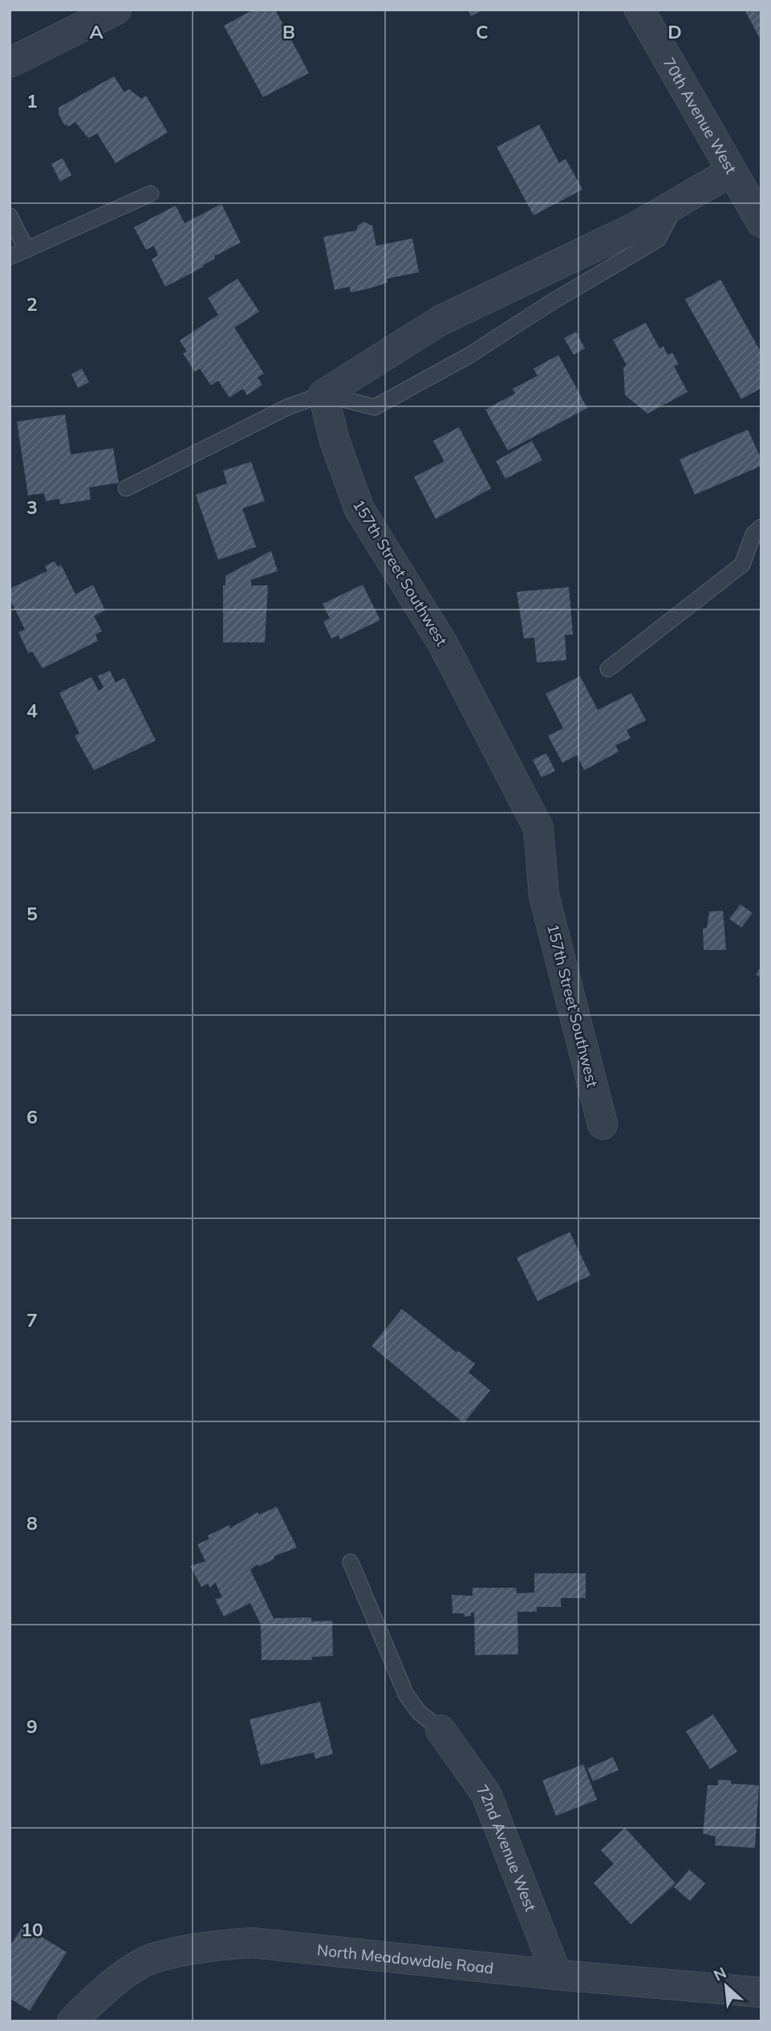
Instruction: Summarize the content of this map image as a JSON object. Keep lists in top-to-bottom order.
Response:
{
  "streets": {
    "street": [
      "70th Avenue West",
      "157th Street Southwest",
      "72nd Avenue West",
      "North Meadowdale Road"
    ]
  },
  "crossings": [
    ["72nd Avenue West", "North Meadowdale Road"]
  ],
  "north": "top left",
  "grid": {
    "columns": [
      "A",
      "B",
      "C",
      "D"
    ],
    "rows": [
      "1",
      "2",
      "3",
      "4",
      "5",
      "6",
      "7",
      "8",
      "9",
      "10"
    ]
  }
}
